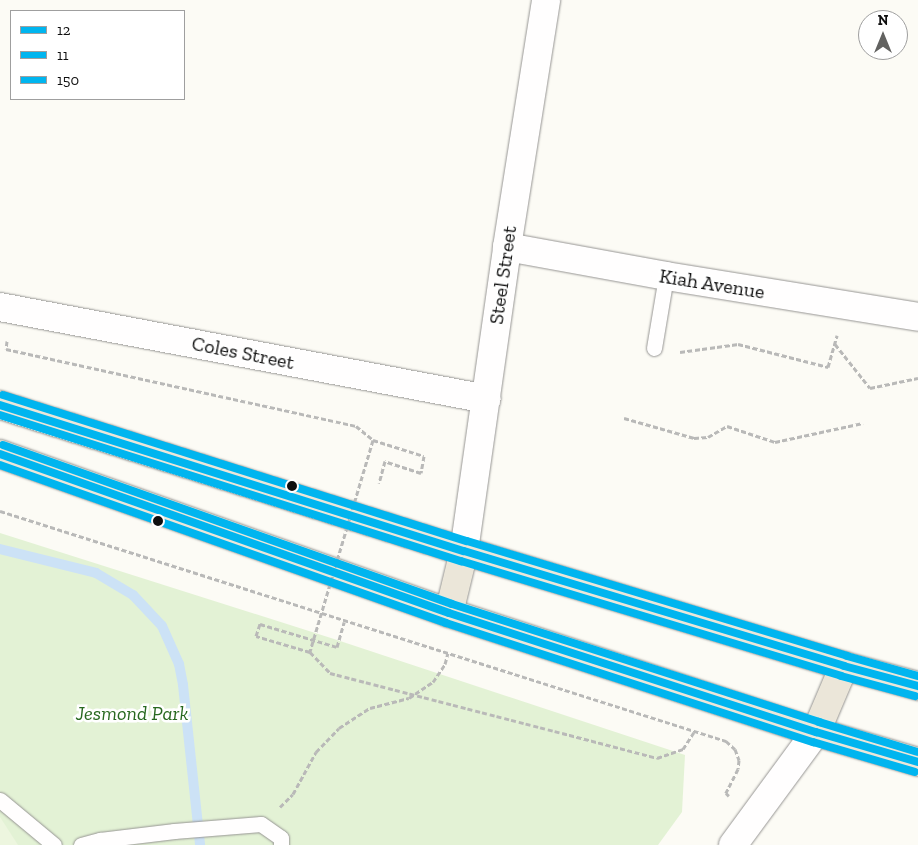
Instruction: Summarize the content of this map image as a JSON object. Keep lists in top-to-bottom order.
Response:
{
  "streets": {
    "street": ["Steel Street", "Kiah Avenue", "Coles Street"]
  },
  "crossings": [
    ["Steel Street", "Kiah Avenue"],
    ["Steel Street", "Coles Street"]
  ],
  "parks": ["Jesmond Park"],
  "lines": ["transit line 150", "transit line 12", "transit line 11"],
  "legend": ["12", "11", "150"],
  "north": "top"
}
